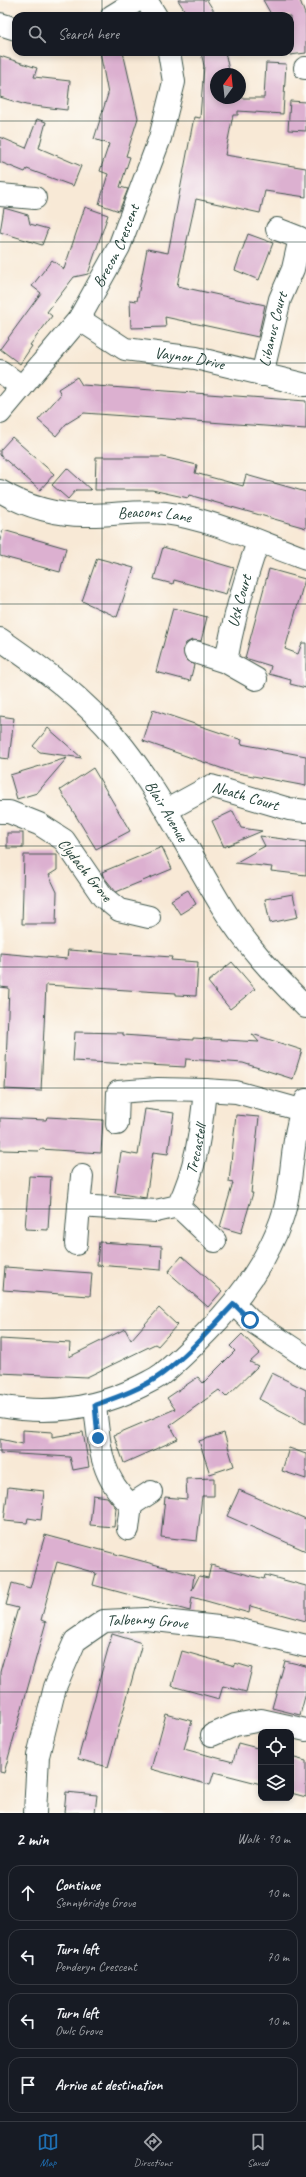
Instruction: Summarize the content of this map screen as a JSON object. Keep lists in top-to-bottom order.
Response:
{
  "streets": {
    "street": [
      "Brecon Crescent",
      "Libanus Court",
      "Vaynor Drive",
      "Beacons Lane",
      "Usk Court",
      "Neath Court",
      "Blair Avenue",
      "Clydach Grove",
      "Trecastell",
      "Talbenny Grove"
    ]
  },
  "crossings": [
    ["Brecon Crescent", "Vaynor Drive"],
    ["Libanus Court", "Vaynor Drive"],
    ["Beacons Lane", "Usk Court"],
    ["Neath Court", "Blair Avenue"]
  ],
  "north": "top",
  "page": {
    "search": "Search here",
    "heading": ["2 min", "Walk · 90 m"],
    "list": [
      ["Continue", "Sennybridge Grove", "10 m"],
      ["Turn left", "Penderyn Crescent", "70 m"],
      ["Turn left", "Owls Grove", "10 m"],
      "Arrive at destination"
    ],
    "nav": ["Map", "Directions", "Saved"]
  }
}
